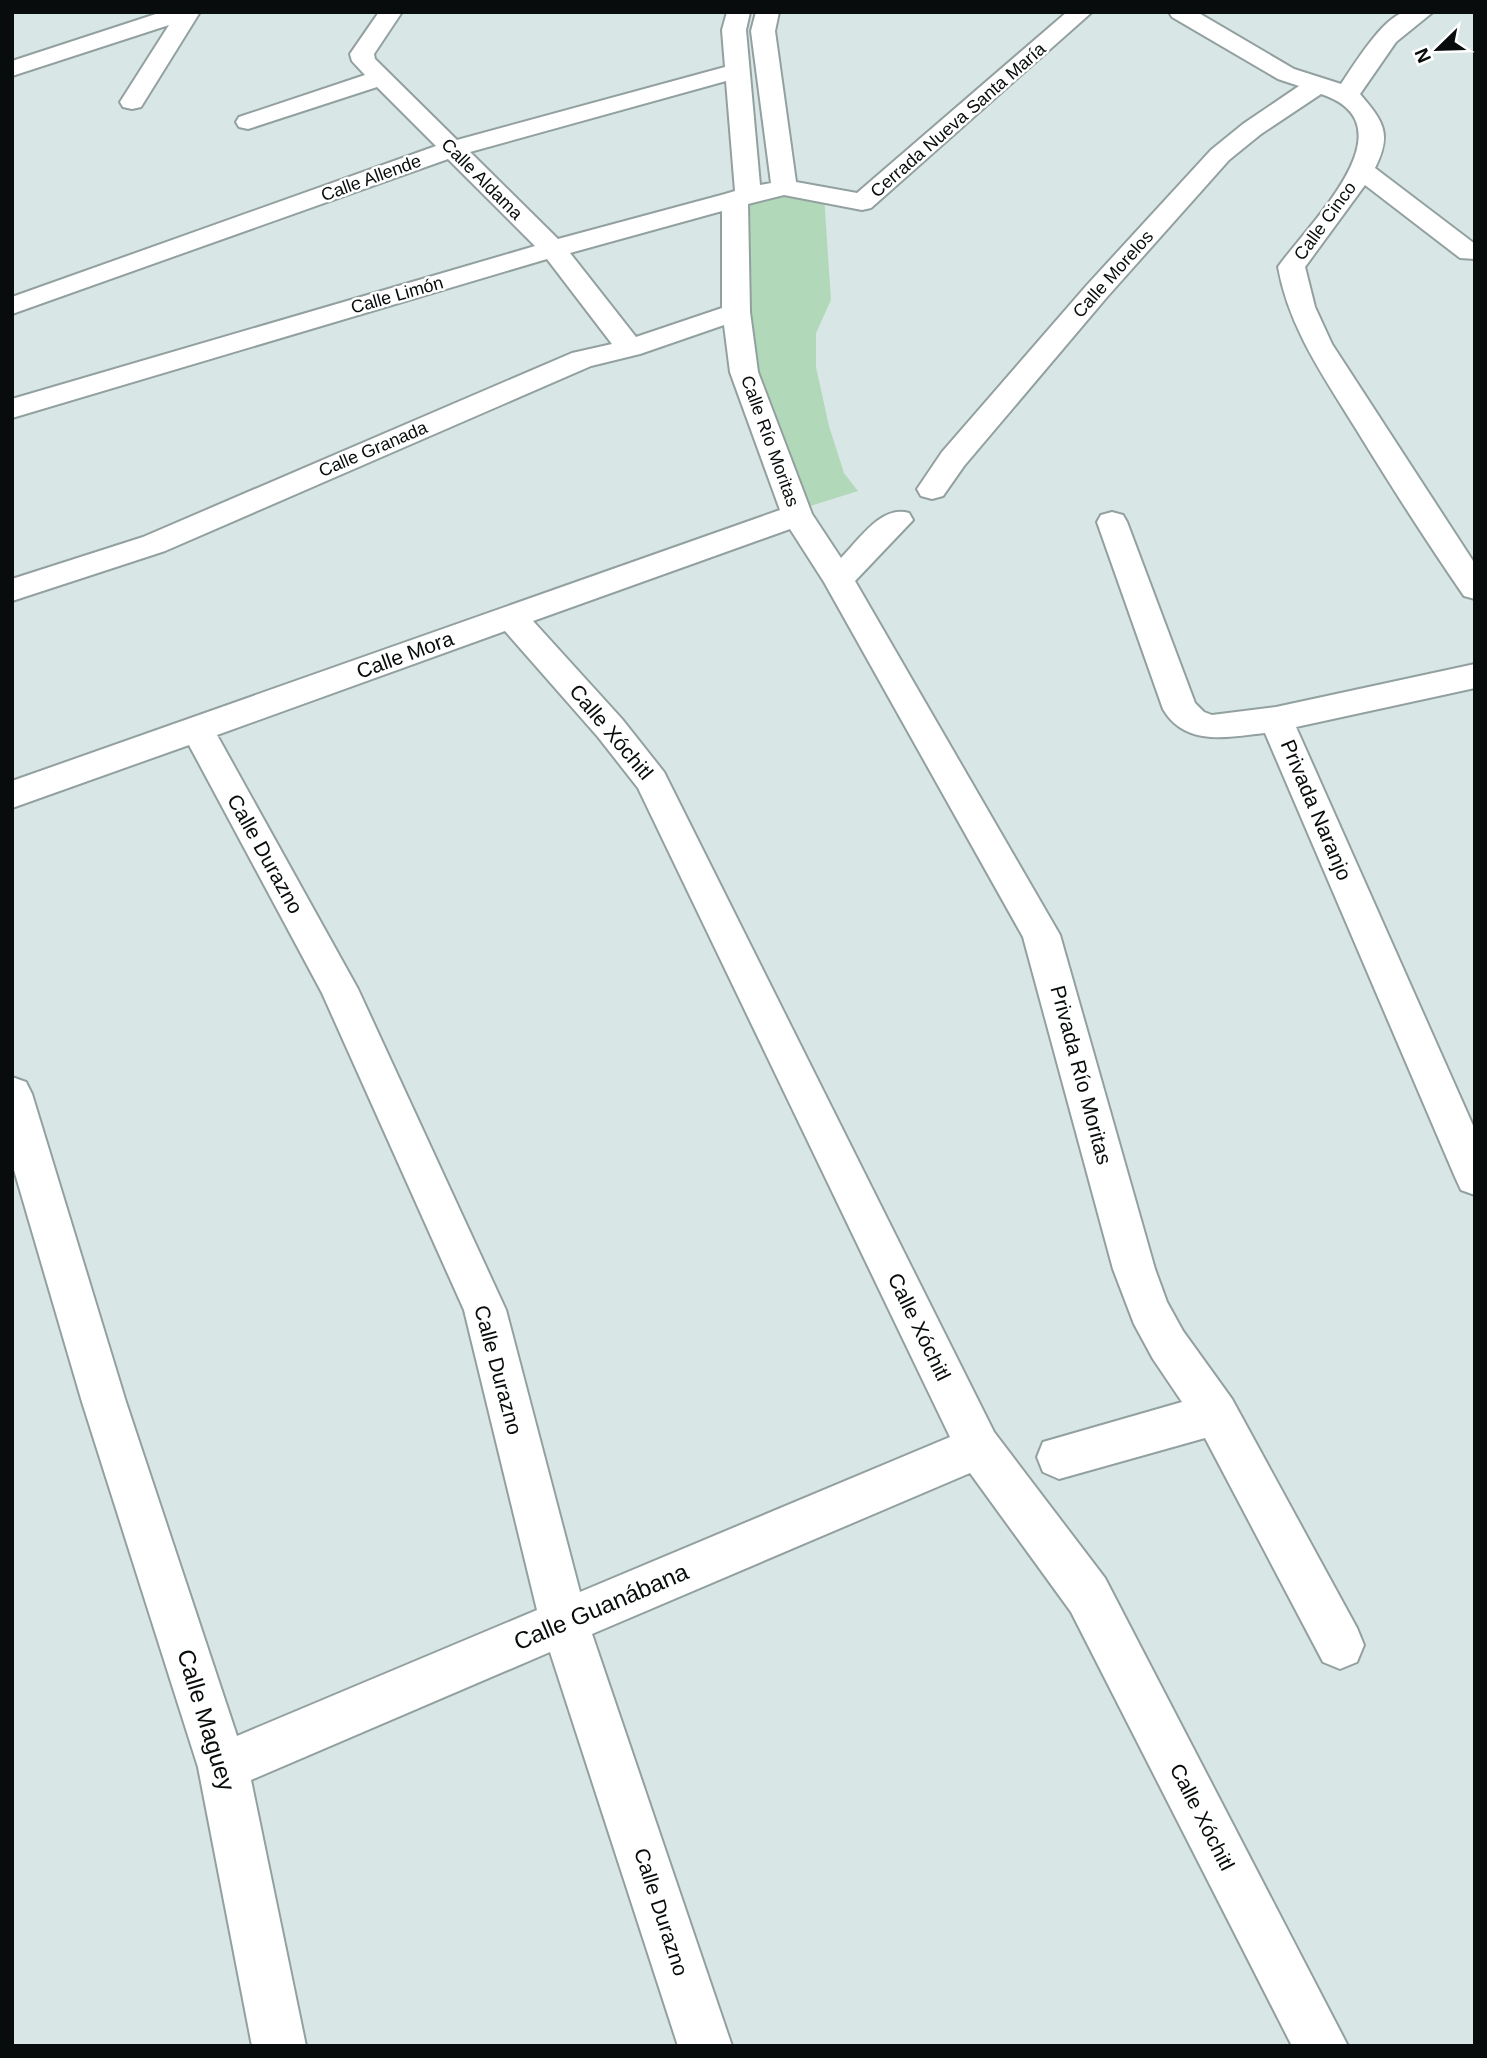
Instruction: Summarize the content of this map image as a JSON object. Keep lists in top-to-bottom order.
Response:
{
  "streets": {
    "street": [
      "Cerrada Nueva Santa María",
      "Calle Allende",
      "Calle Aldama",
      "Calle Cinco",
      "Calle Morelos",
      "Calle Limón",
      "Calle Río Moritas",
      "Calle Granada",
      "Calle Mora",
      "Calle Xóchitl",
      "Privada Naranjo",
      "Calle Durazno",
      "Privada Río Moritas",
      "Calle Guanábana",
      "Calle Maguey"
    ]
  },
  "crossings": [
    ["Cerrada Nueva Santa María", "Calle Limón"],
    ["Calle Allende", "Calle Aldama"],
    ["Calle Allende", "Calle Río Moritas"],
    ["Calle Aldama", "Calle Limón"],
    ["Calle Aldama", "Calle Granada"],
    ["Calle Limón", "Calle Río Moritas"],
    ["Calle Río Moritas", "Calle Granada"],
    ["Calle Río Moritas", "Calle Mora"],
    ["Calle Río Moritas", "Privada Río Moritas"],
    ["Calle Mora", "Calle Xóchitl"],
    ["Calle Mora", "Calle Durazno"],
    ["Calle Mora", "Privada Río Moritas"],
    ["Calle Xóchitl", "Calle Guanábana"],
    ["Calle Durazno", "Calle Guanábana"],
    ["Calle Guanábana", "Calle Maguey"]
  ],
  "north": "bottom left"
}
